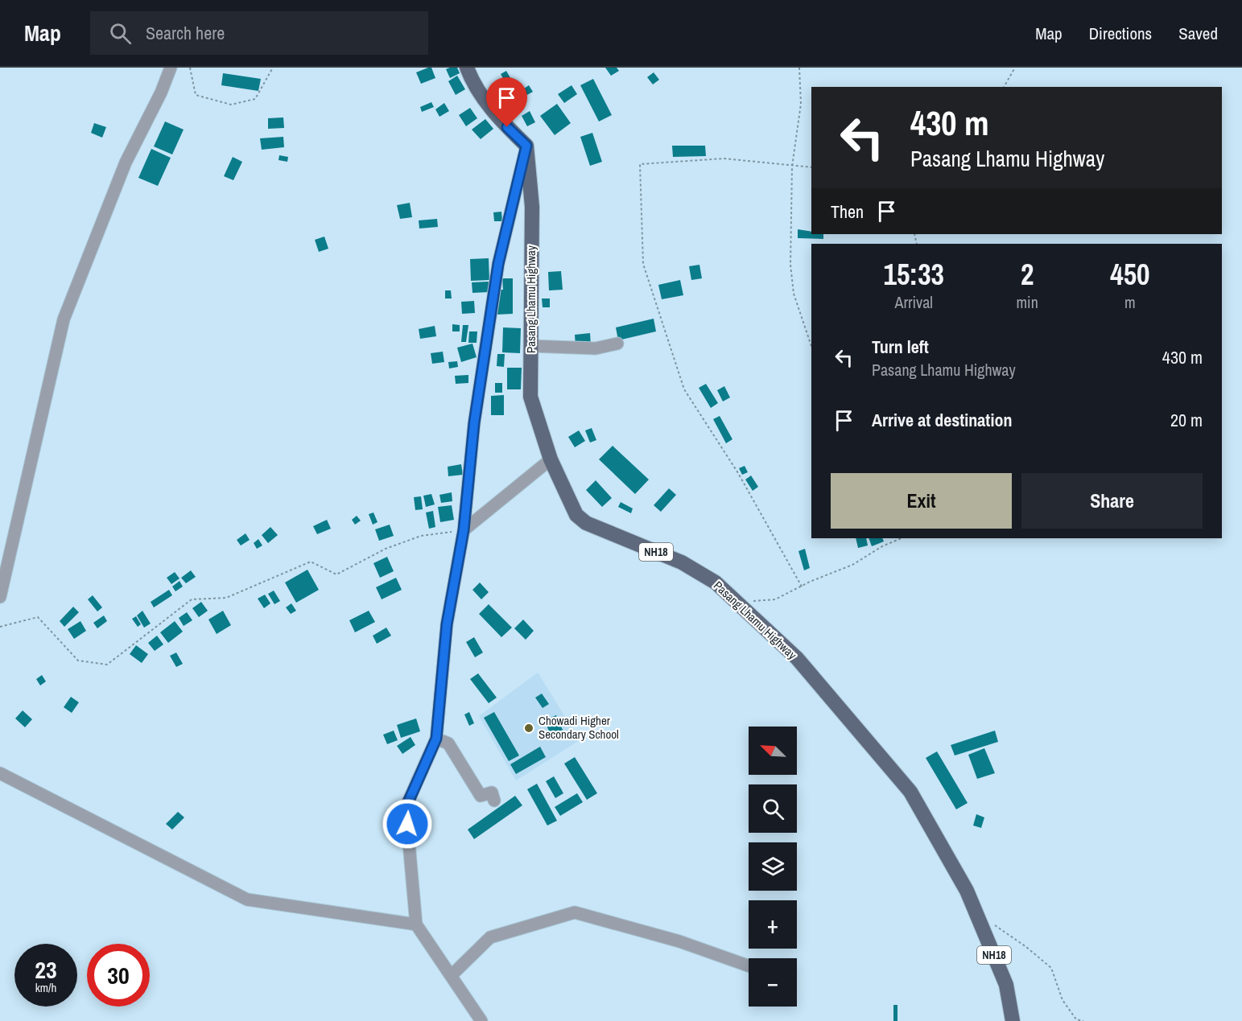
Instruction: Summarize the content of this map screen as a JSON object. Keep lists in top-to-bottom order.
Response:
{
  "streets": {
    "main road": ["Pasang Lhamu Highway", "NH18"]
  },
  "places": ["Chowadi Higher Secondary School"],
  "north": "top left",
  "page": {
    "header": "Map",
    "search": "Search here",
    "nav": ["Map", "Directions", "Saved"],
    "turn": ["430 m", "Pasang Lhamu Highway"],
    "then": "Then",
    "eta": [
      "15:33",
      "Arrival",
      "2",
      "min",
      "450",
      "m"
    ],
    "list": [
      {
        "name": "Turn left",
        "note": "Pasang Lhamu Highway",
        "value": "430 m"
      },
      {
        "name": "Arrive at destination",
        "value": "20 m"
      }
    ],
    "buttons": ["Exit", "Share"],
    "map_buttons": ["+", "−"],
    "speed": "23 km/h",
    "limit": "30"
  }
}
